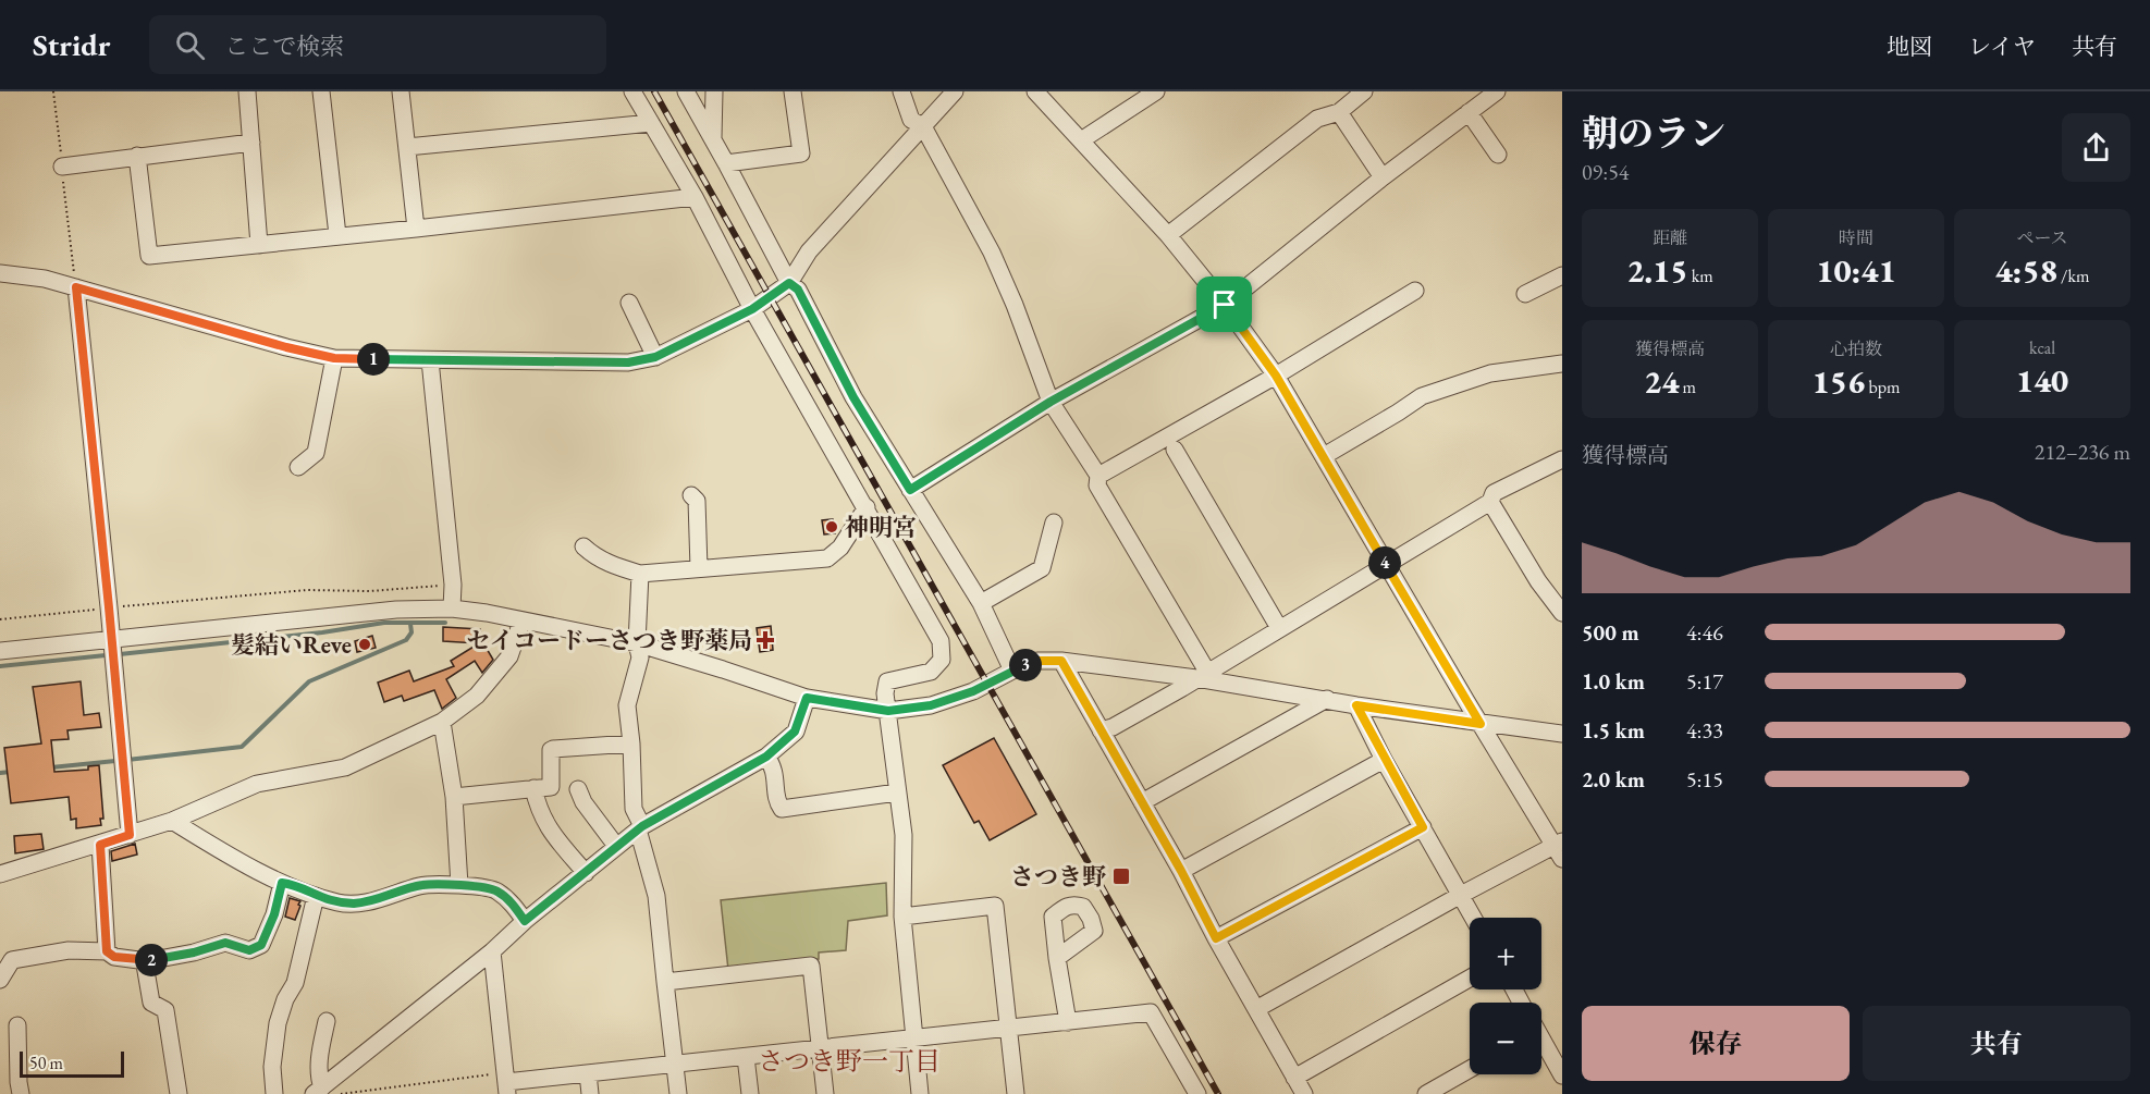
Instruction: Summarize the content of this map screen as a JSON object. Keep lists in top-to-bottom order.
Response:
{
  "districts": ["さつき野一丁目"],
  "places": {
    "other": ["神明宮", "髪結いReve"],
    "health": ["セイコードーさつき野薬局"],
    "transit": ["さつき野"]
  },
  "scale_bar": "50 m",
  "page": {
    "header": "Stridr",
    "search": "ここで検索",
    "nav": ["地図", "レイヤ", "共有"],
    "heading": ["朝のラン", "09:54"],
    "stats": [
      ["距離", "2.15 km"],
      ["時間", "10:41"],
      ["ペース", "4:58 /km"],
      ["獲得標高", "24 m"],
      ["心拍数", "156 bpm"],
      ["kcal", "140"]
    ],
    "pins": [
      "1",
      "4",
      "3",
      "2"
    ],
    "chart": ["獲得標高", "212–236 m"],
    "list": [
      {
        "name": "500 m",
        "note": "4:46"
      },
      {
        "name": "1.0 km",
        "note": "5:17"
      },
      {
        "name": "1.5 km",
        "note": "4:33"
      },
      {
        "name": "2.0 km",
        "note": "5:15"
      }
    ],
    "map_buttons": ["+", "−"],
    "buttons": ["保存", "共有"],
    "scale": "50 m"
  }
}
